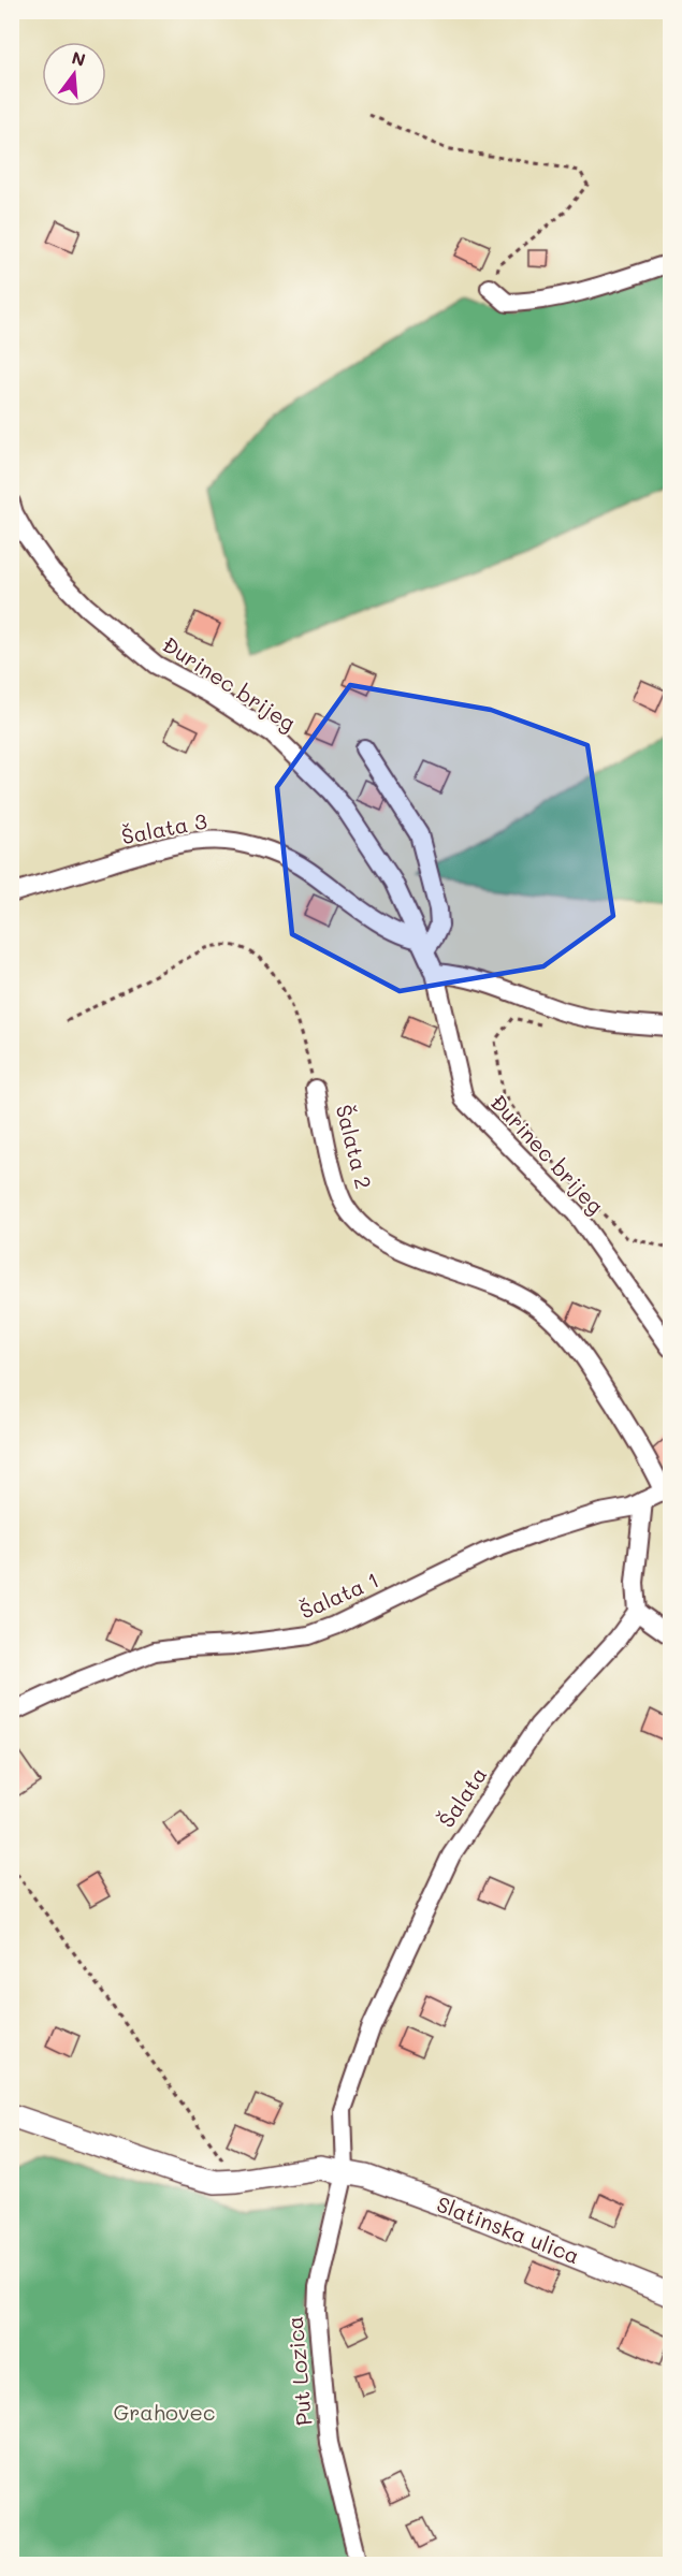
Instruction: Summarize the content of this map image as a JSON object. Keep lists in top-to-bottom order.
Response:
{
  "streets": {
    "street": [
      "Đurinec brijeg",
      "Šalata 3",
      "Šalata 2",
      "Šalata 1",
      "Šalata",
      "Slatinska ulica",
      "Put Lozica"
    ]
  },
  "crossings": [
    ["Đurinec brijeg", "Šalata 3"],
    ["Šalata", "Slatinska ulica"],
    ["Šalata", "Put Lozica"],
    ["Slatinska ulica", "Put Lozica"]
  ],
  "parks": ["Grahovec"],
  "north": "top"
}
